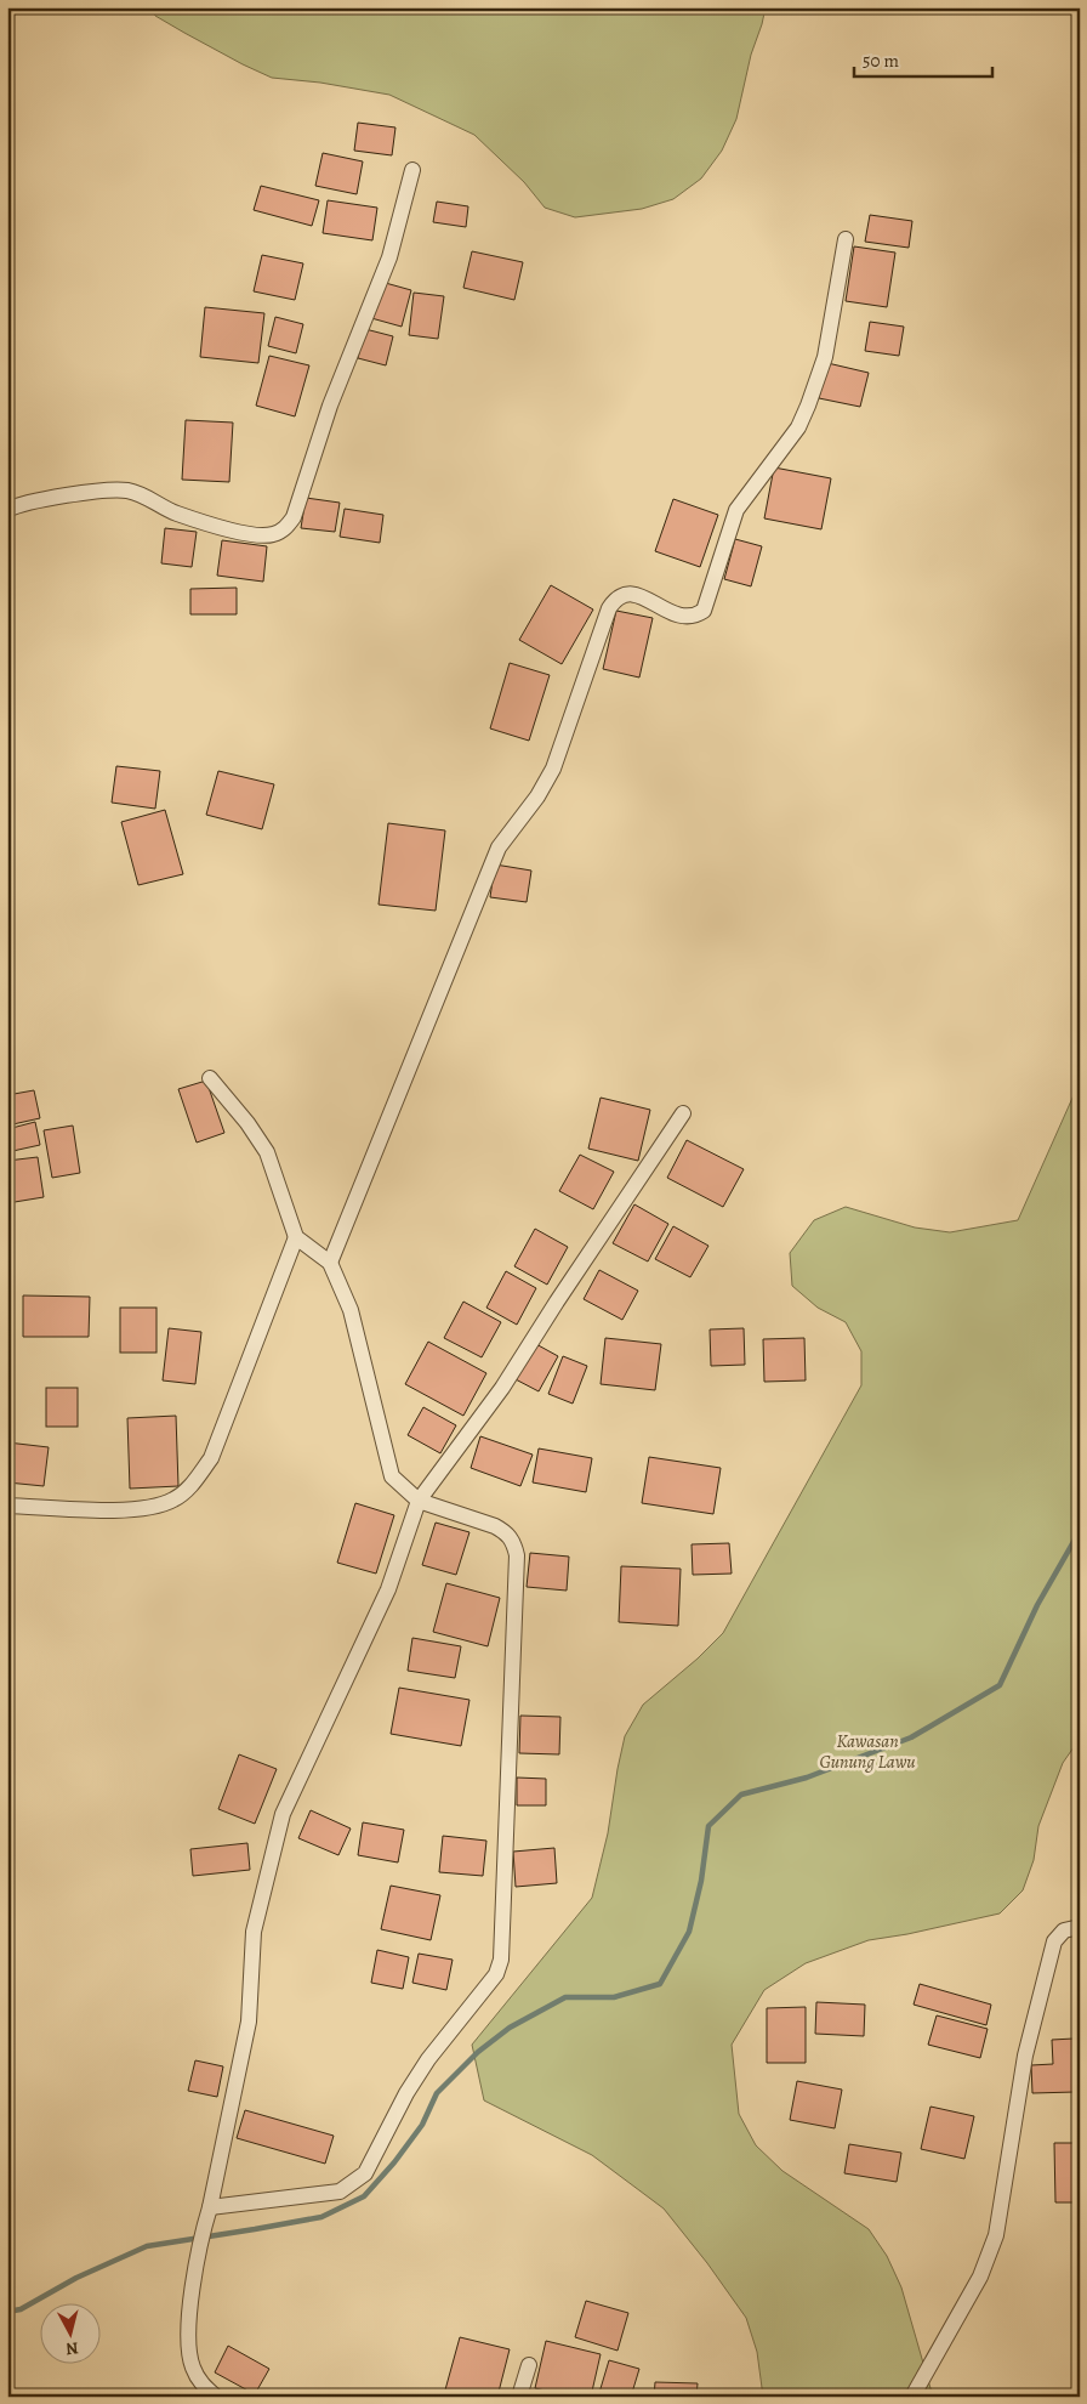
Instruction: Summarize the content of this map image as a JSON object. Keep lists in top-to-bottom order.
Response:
{
  "parks": ["Kawasan Gunung Lawu"],
  "scale_bar": "50 m",
  "north": "bottom"
}
